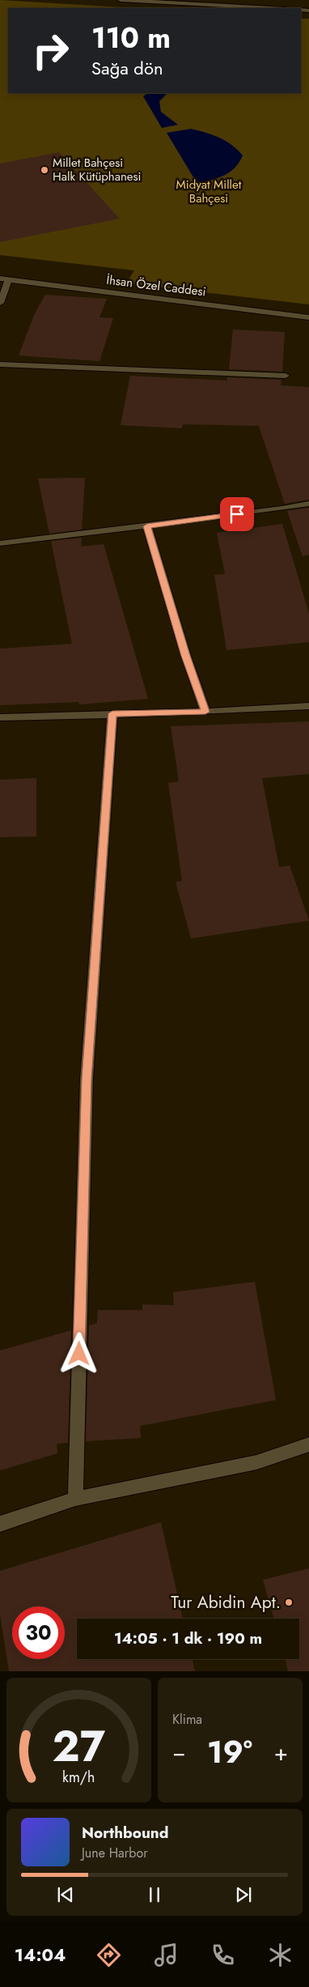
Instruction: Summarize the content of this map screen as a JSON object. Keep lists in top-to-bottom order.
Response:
{
  "streets": {
    "street": ["İhsan Özel Caddesi"]
  },
  "parks": ["Midyat Millet Bahçesi"],
  "places": ["Millet Bahçesi Halk Kütüphanesi", "Tur Abidin Apt."],
  "page": {
    "turn": ["110 m", "Sağa dön"],
    "limit": "30",
    "trip": "14:05 · 1 dk · 190 m",
    "tile": "Klima",
    "heat": ["−", "19°", "+"],
    "song": ["Northbound", "June Harbor"],
    "tabs": "14:04",
    "gauge": ["27", "km/h"]
  }
}
